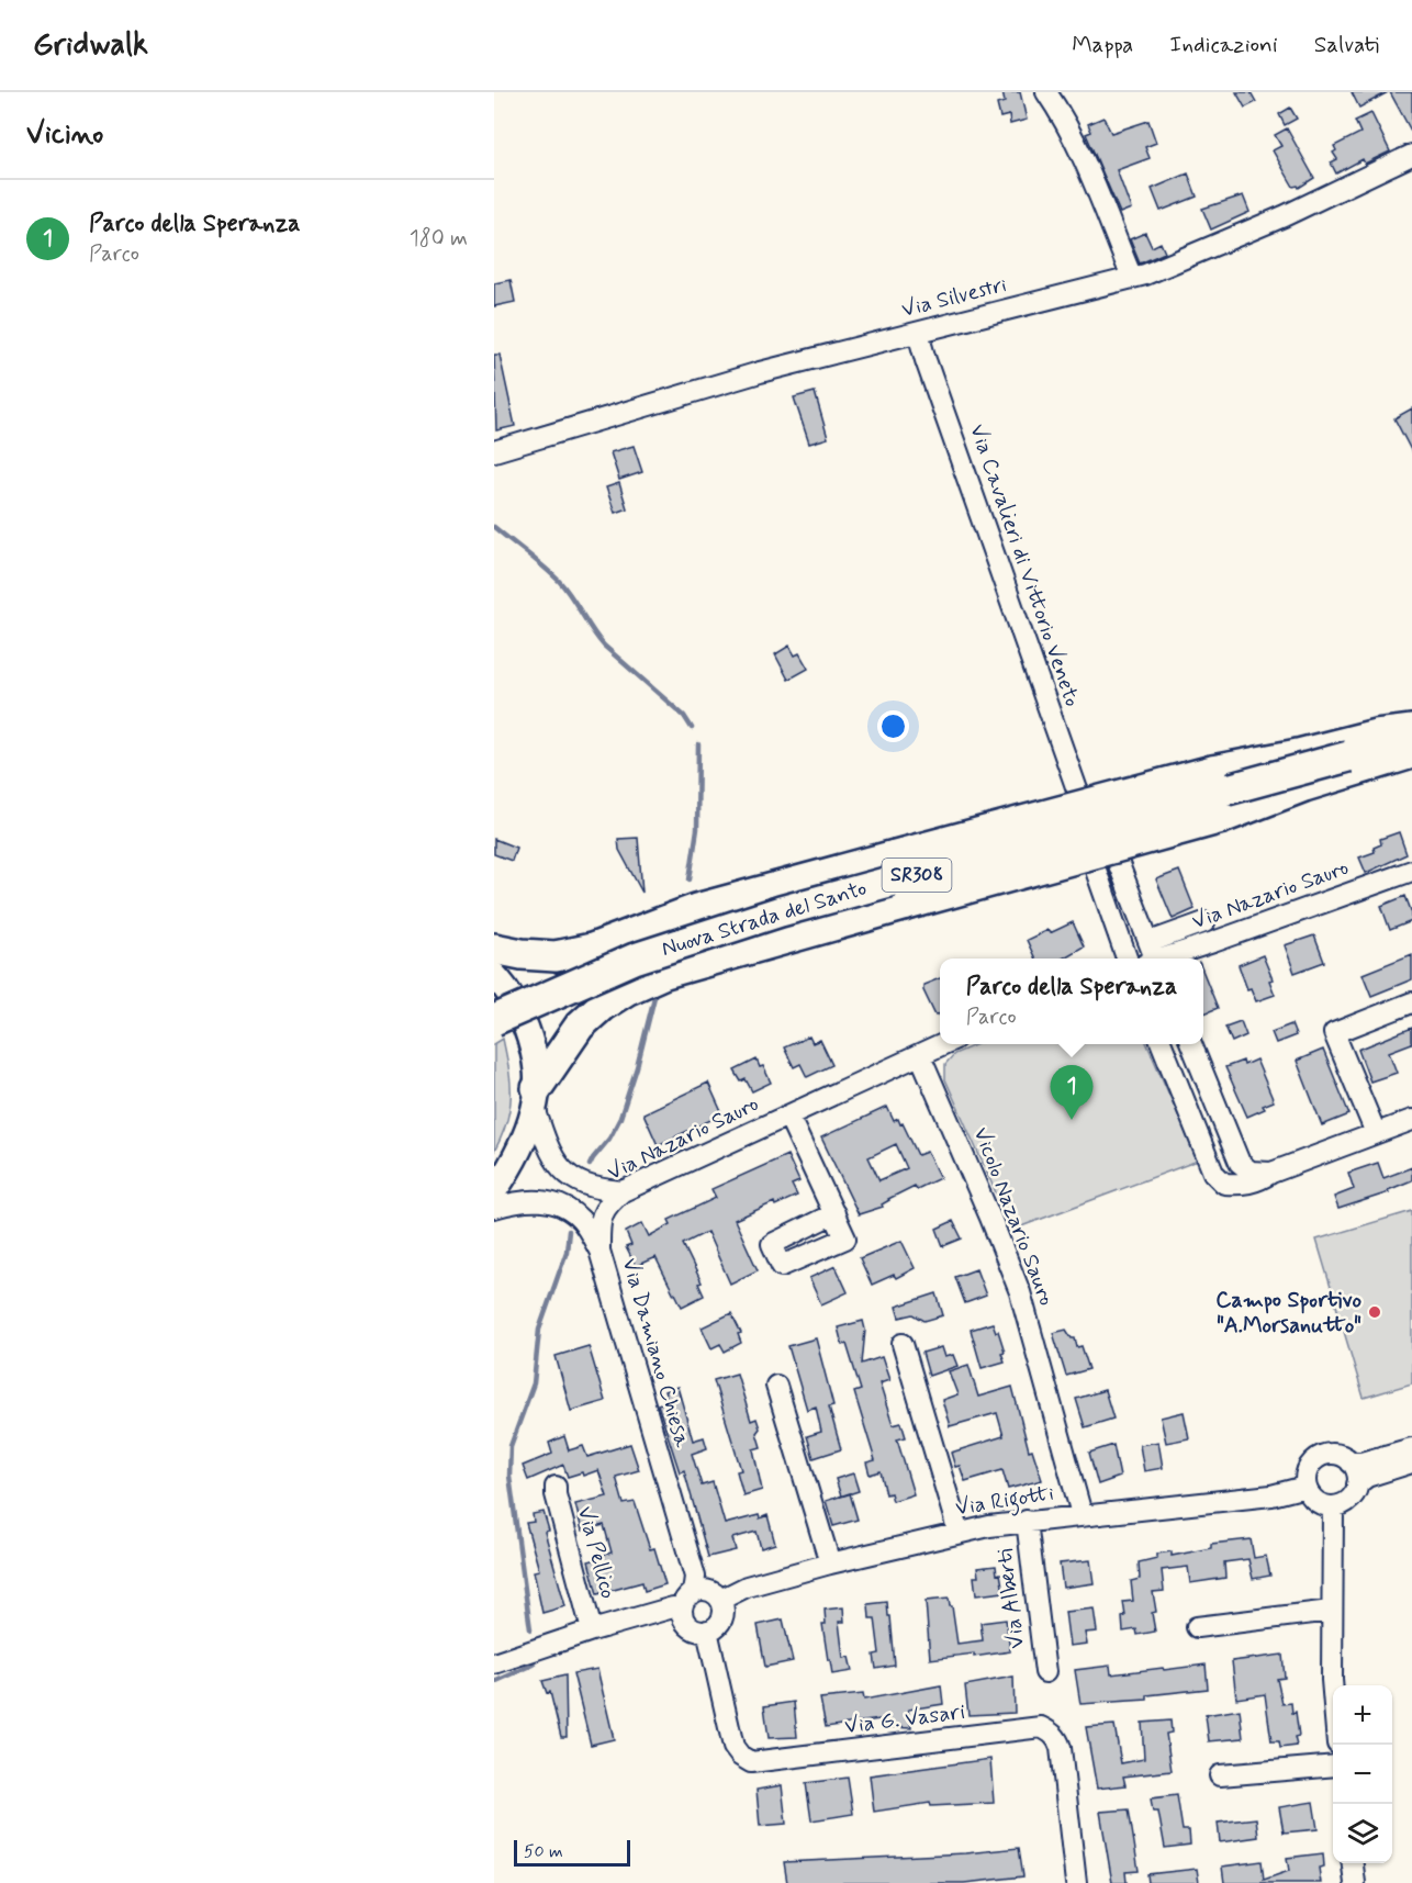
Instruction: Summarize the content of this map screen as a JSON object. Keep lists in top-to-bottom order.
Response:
{
  "streets": {
    "highway": ["SR308", "Nuova Strada del Santo"],
    "street": [
      "Via Silvestri",
      "Via Cavalieri di Vittorio Veneto",
      "Via Nazario Sauro",
      "Vicolo Nazario Sauro",
      "Via Damiano Chiesa",
      "Via Rigotti",
      "Via Pellico",
      "Via Alberti",
      "Via G. Vasari"
    ]
  },
  "crossings": [
    ["Via Silvestri", "Via Cavalieri di Vittorio Veneto"],
    ["Via Cavalieri di Vittorio Veneto", "Via Nazario Sauro"],
    ["Via Nazario Sauro", "Vicolo Nazario Sauro"],
    ["Via Nazario Sauro", "Via Damiano Chiesa"],
    ["Vicolo Nazario Sauro", "Via Rigotti"],
    ["Via Damiano Chiesa", "Via Rigotti"],
    ["Via Damiano Chiesa", "Via G. Vasari"],
    ["Via Rigotti", "Via Alberti"],
    ["Via Rigotti", "Via G. Vasari"]
  ],
  "places": ["Campo Sportivo \"A.Morsanutto\""],
  "scale_bar": "50 m",
  "page": {
    "header": "Gridwalk",
    "nav": ["Mappa", "Indicazioni", "Salvati"],
    "heading": "Vicino",
    "list": [
      {
        "mark": "1",
        "name": "Parco della Speranza",
        "note": "Parco",
        "value": "180 m"
      }
    ],
    "popup": ["Parco della Speranza", "Parco"],
    "pins": "1",
    "map_buttons": ["+", "−"],
    "scale": "50 m"
  }
}
